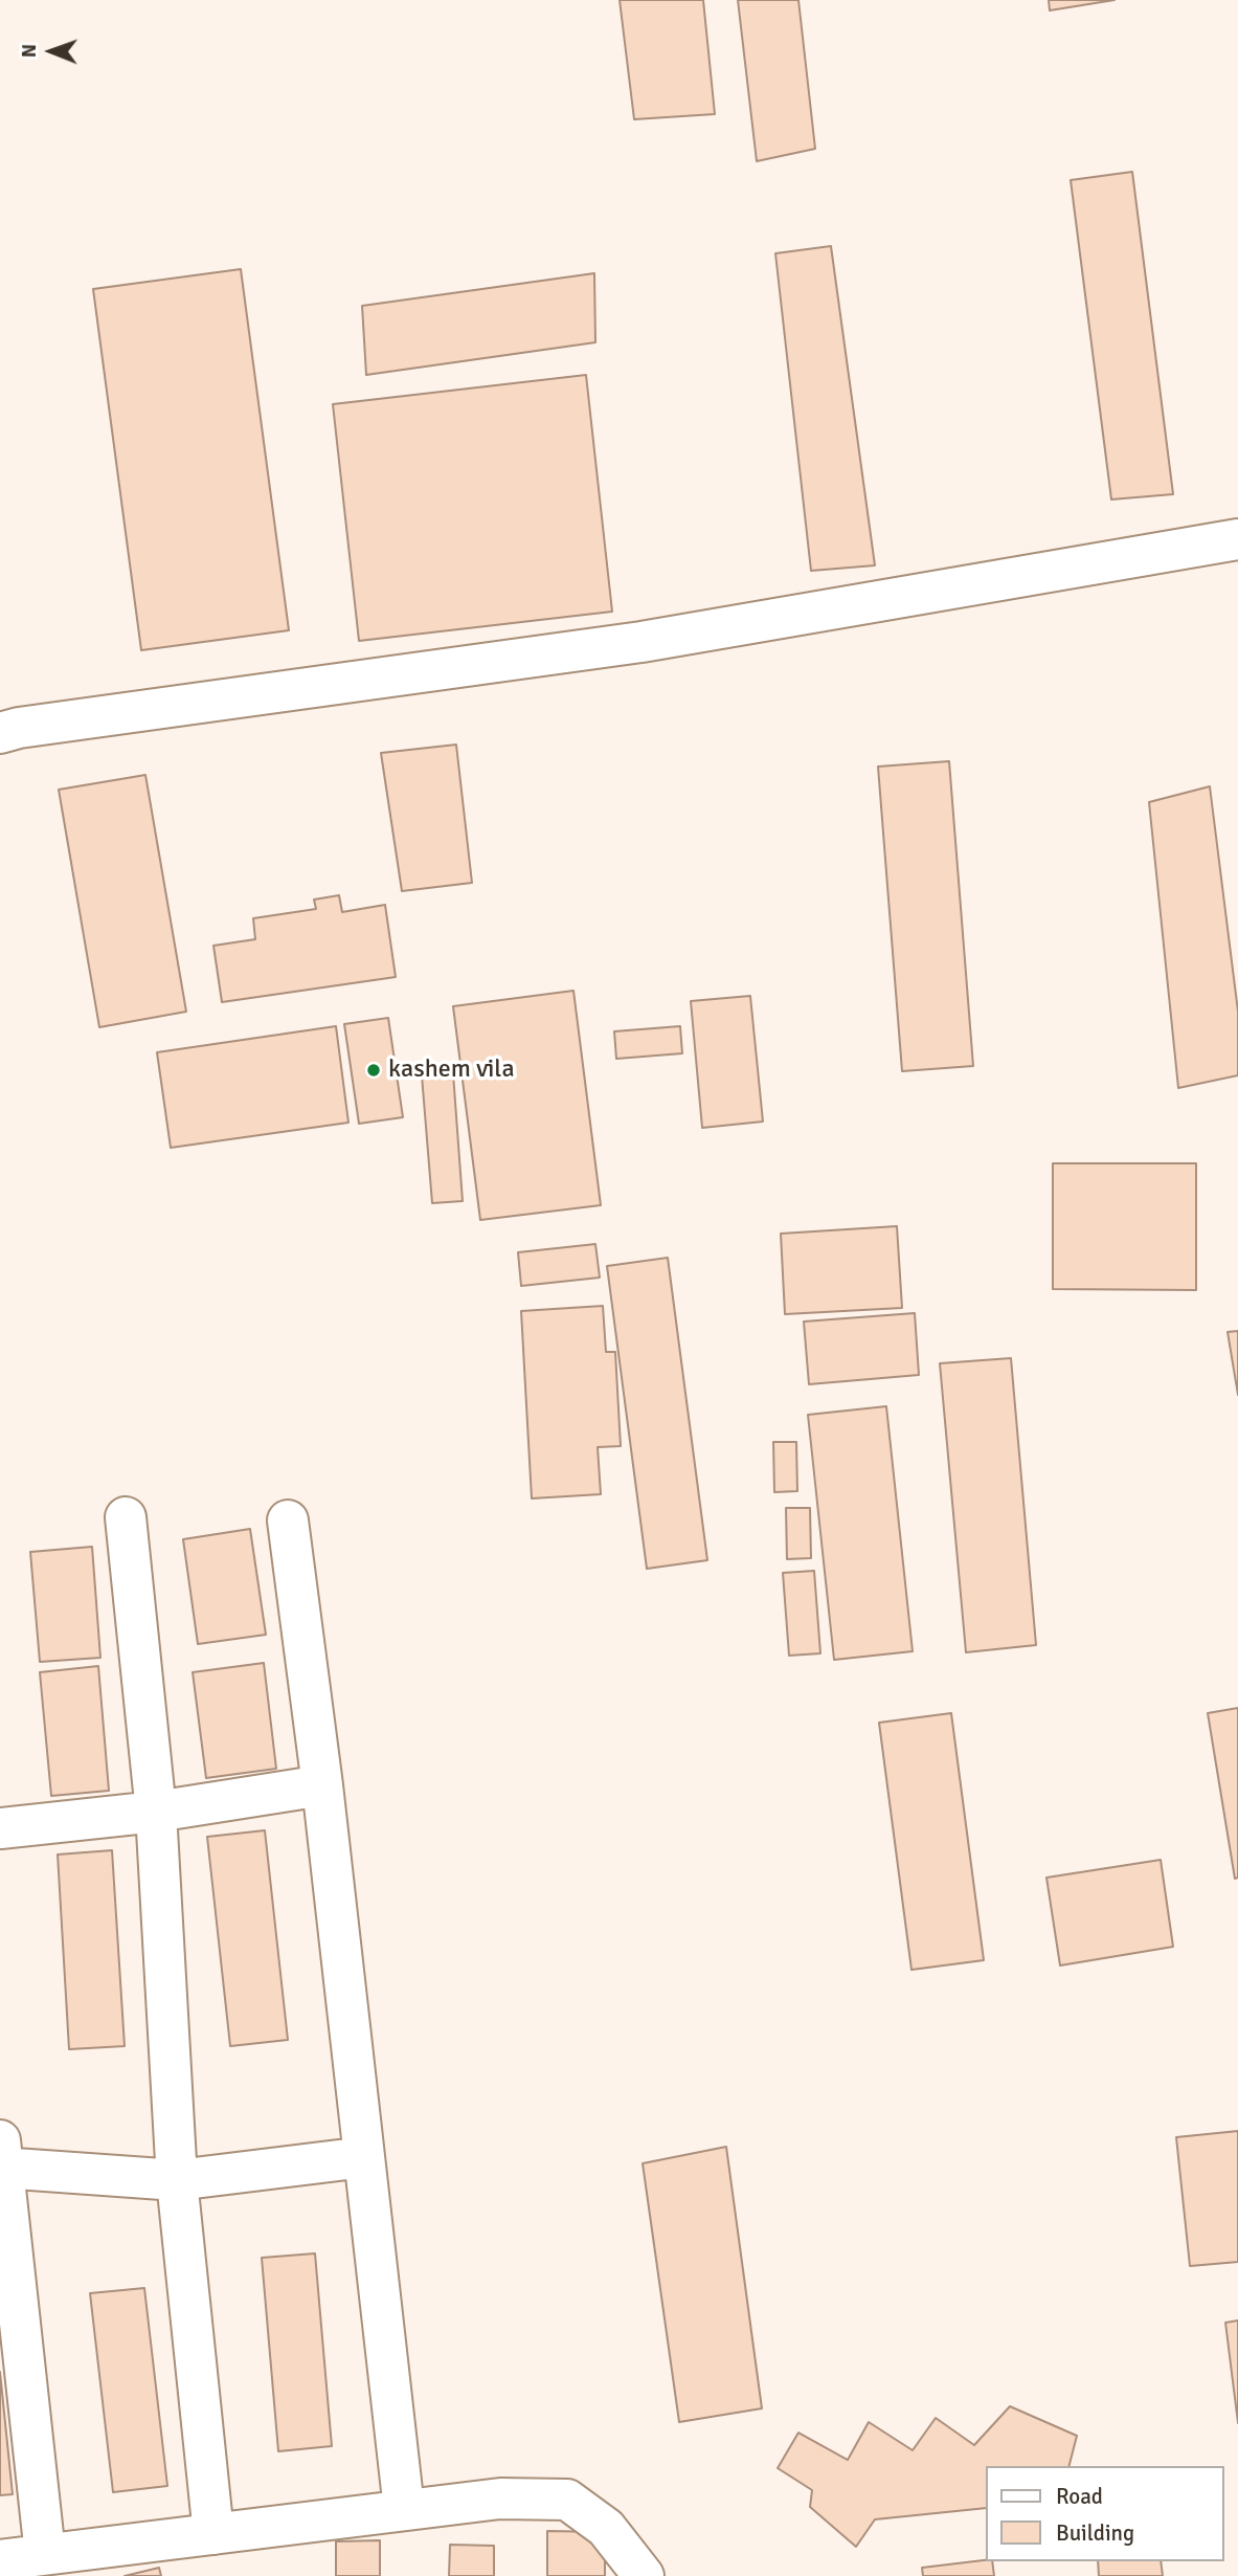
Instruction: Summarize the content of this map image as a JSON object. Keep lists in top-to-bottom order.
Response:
{
  "places": ["kashem vila"],
  "legend": ["Road", "Building"],
  "north": "left"
}
